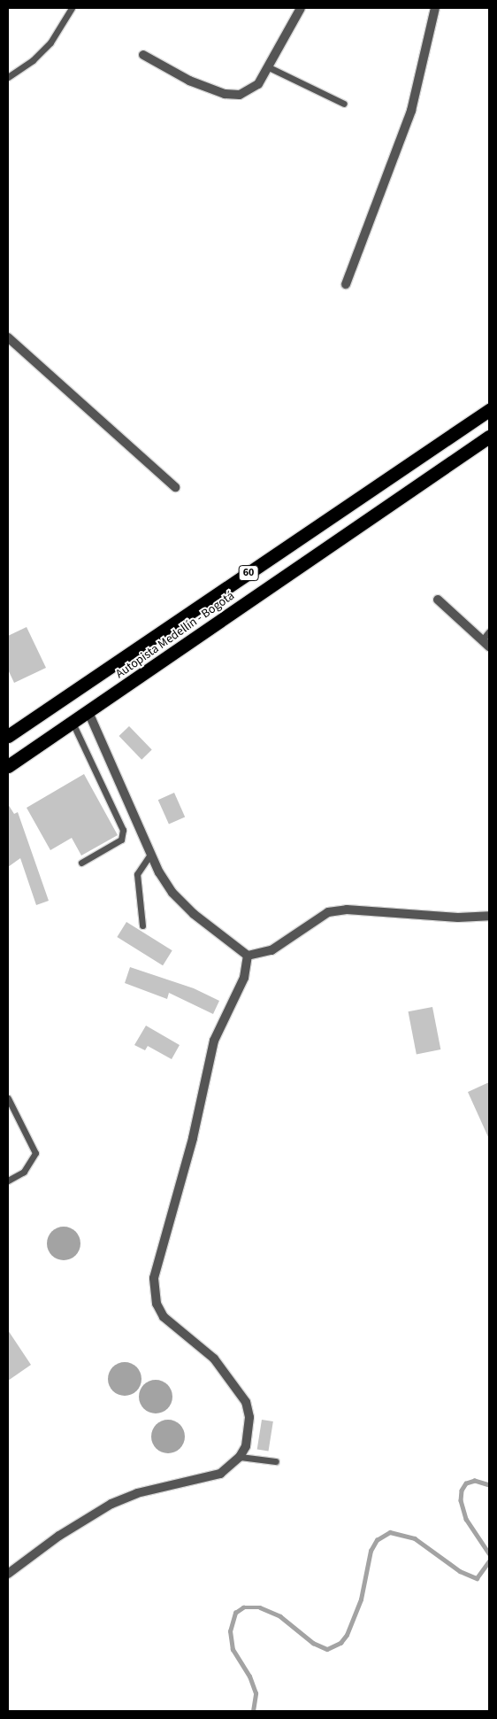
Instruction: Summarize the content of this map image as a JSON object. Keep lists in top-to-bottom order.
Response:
{
  "streets": {
    "highway": ["60", "Autopista Medellín - Bogotá"]
  }
}
